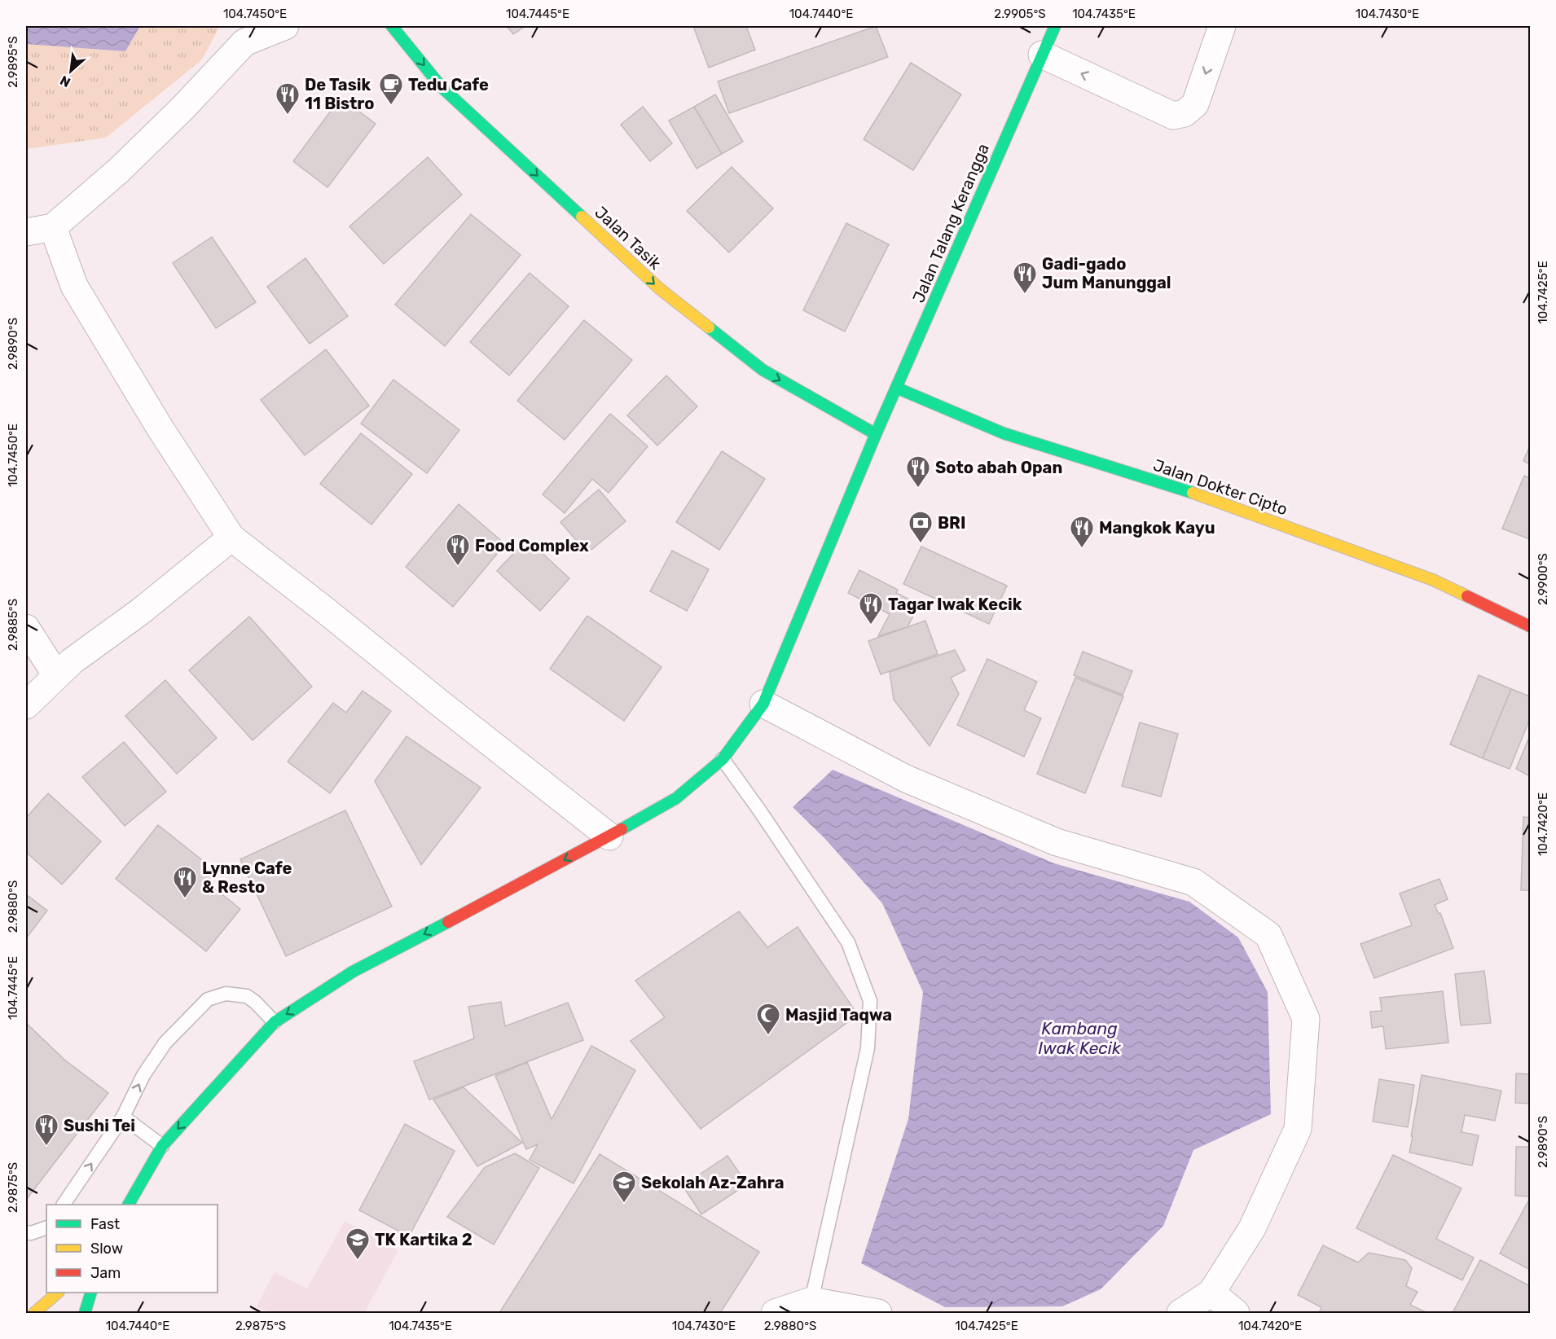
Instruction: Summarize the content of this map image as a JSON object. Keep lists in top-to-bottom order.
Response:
{
  "streets": {
    "main road": ["Jalan Talang Kerangga", "Jalan Tasik", "Jalan Dokter Cipto"]
  },
  "crossings": [
    ["Jalan Talang Kerangga", "Jalan Tasik"],
    ["Jalan Talang Kerangga", "Jalan Dokter Cipto"]
  ],
  "one_way": ["Jalan Tasik"],
  "water": ["Kambang Iwak Kecik"],
  "places": {
    "cafe": ["Tedu Cafe"],
    "restaurant": [
      "De Tasik 11 Bistro",
      "Gadi-gado Jum Manunggal",
      "Soto abah Opan",
      "Mangkok Kayu",
      "Food Complex",
      "Tagar Iwak Kecik",
      "Lynne Cafe & Resto",
      "Sushi Tei"
    ],
    "bank": ["BRI"],
    "mosque": ["Masjid Taqwa"],
    "school or university": ["Sekolah Az-Zahra", "TK Kartika 2"]
  },
  "legend": ["Fast", "Slow", "Jam"],
  "north": "bottom left",
  "coordinates": [
    "104.7450°E",
    "104.7445°E",
    "104.7440°E",
    "2.9905°S",
    "104.7435°E",
    "104.7430°E",
    "2.9895°S",
    "104.7425°E",
    "2.9890°S",
    "2.9900°S",
    "2.9885°S",
    "104.7420°E",
    "2.9880°S",
    "2.9875°S"
  ]
}
